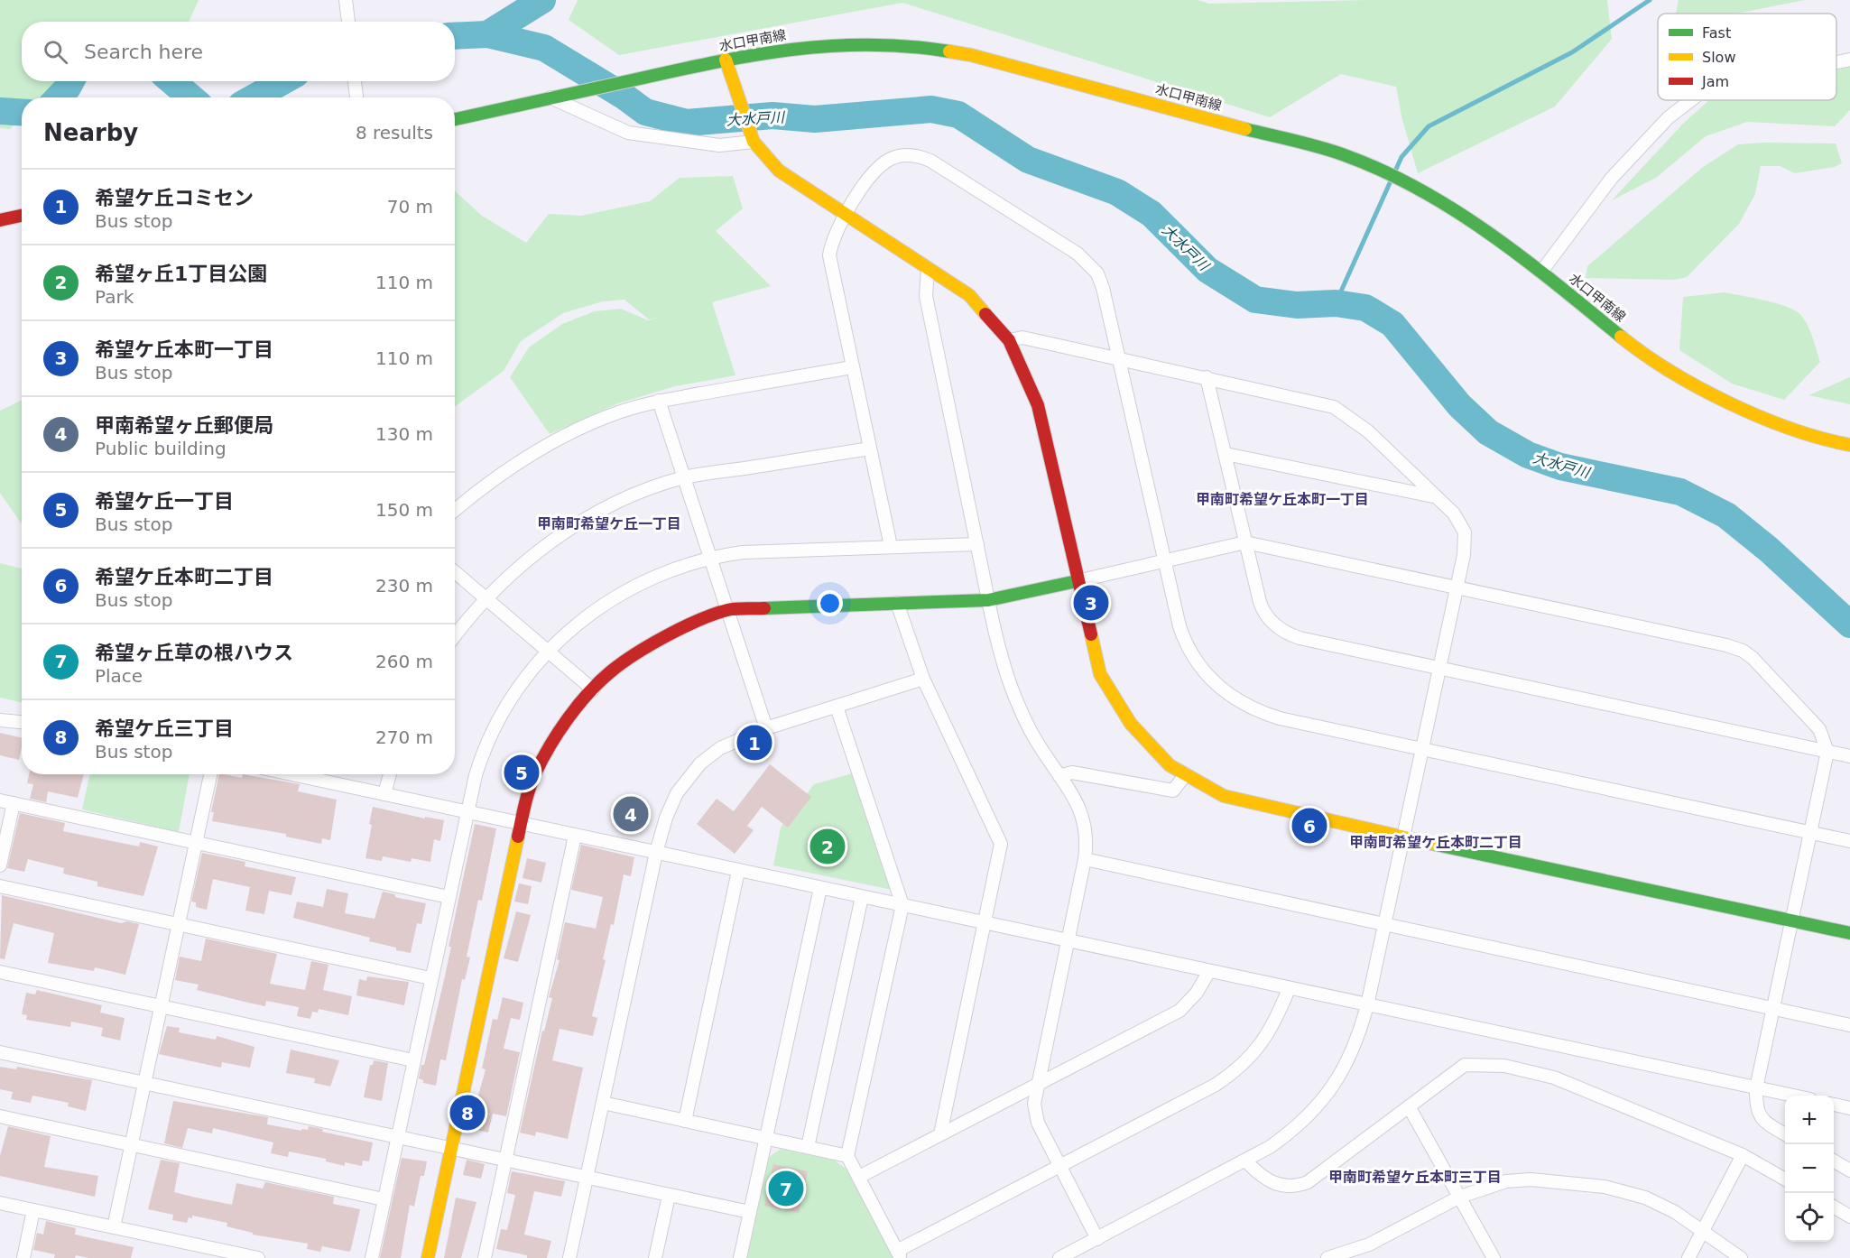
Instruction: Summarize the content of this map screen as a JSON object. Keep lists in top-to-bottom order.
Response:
{
  "streets": {
    "street": ["水口甲南線"]
  },
  "districts": [
    "甲南町希望ケ丘本町一丁目",
    "甲南町希望ケ丘一丁目",
    "甲南町希望ケ丘本町二丁目",
    "甲南町希望ケ丘本町三丁目"
  ],
  "water": ["大水戸川"],
  "legend": ["Fast", "Slow", "Jam"],
  "page": {
    "search": "Search here",
    "heading": ["Nearby", "8 results"],
    "list": [
      {
        "mark": "1",
        "name": "希望ケ丘コミセン",
        "note": "Bus stop",
        "value": "70 m"
      },
      {
        "mark": "2",
        "name": "希望ヶ丘1丁目公園",
        "note": "Park",
        "value": "110 m"
      },
      {
        "mark": "3",
        "name": "希望ケ丘本町一丁目",
        "note": "Bus stop",
        "value": "110 m"
      },
      {
        "mark": "4",
        "name": "甲南希望ヶ丘郵便局",
        "note": "Public building",
        "value": "130 m"
      },
      {
        "mark": "5",
        "name": "希望ケ丘一丁目",
        "note": "Bus stop",
        "value": "150 m"
      },
      {
        "mark": "6",
        "name": "希望ケ丘本町二丁目",
        "note": "Bus stop",
        "value": "230 m"
      },
      {
        "mark": "7",
        "name": "希望ヶ丘草の根ハウス",
        "note": "Place",
        "value": "260 m"
      },
      {
        "mark": "8",
        "name": "希望ケ丘三丁目",
        "note": "Bus stop",
        "value": "270 m"
      }
    ],
    "pins": [
      "3",
      "1",
      "5",
      "4",
      "6",
      "2",
      "8",
      "7"
    ],
    "map_buttons": ["+", "−"]
  }
}
